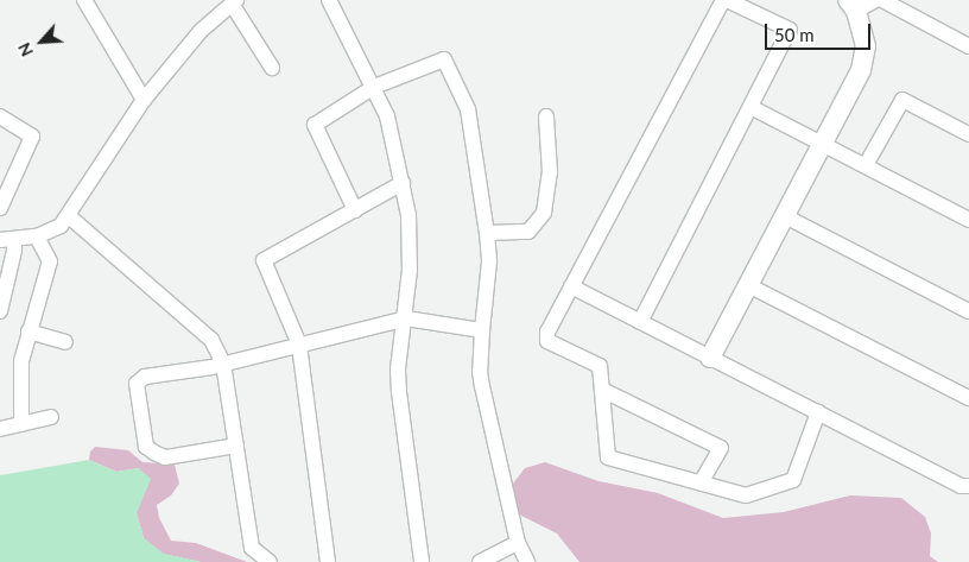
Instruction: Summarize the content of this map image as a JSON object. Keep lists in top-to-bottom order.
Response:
{
  "scale_bar": "50 m",
  "north": "bottom left"
}
